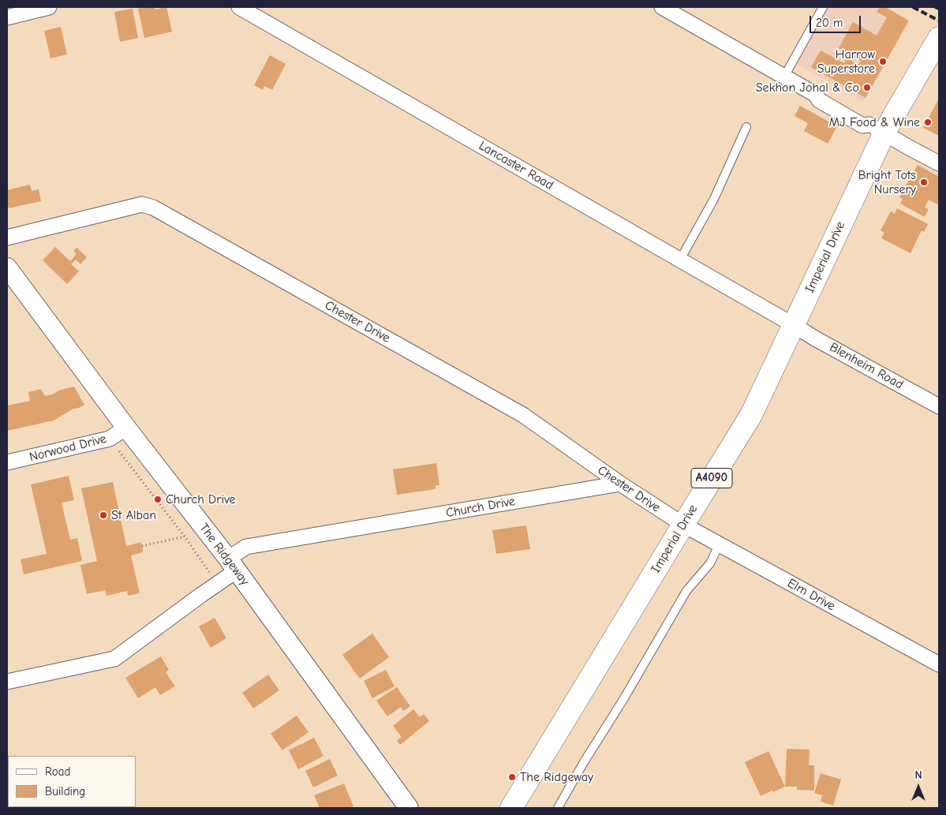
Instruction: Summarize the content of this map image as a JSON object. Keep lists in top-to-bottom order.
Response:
{
  "streets": {
    "main road": ["Imperial Drive", "A4090"],
    "street": [
      "Lancaster Road",
      "Chester Drive",
      "Blenheim Road",
      "Norwood Drive",
      "Church Drive",
      "The Ridgeway",
      "Elm Drive"
    ]
  },
  "crossings": [
    ["Lancaster Road", "Imperial Drive"],
    ["Lancaster Road", "Blenheim Road"],
    ["Imperial Drive", "Chester Drive"],
    ["Imperial Drive", "Blenheim Road"],
    ["Imperial Drive", "A4090"],
    ["Imperial Drive", "Elm Drive"],
    ["Chester Drive", "Church Drive"],
    ["Chester Drive", "Elm Drive"],
    ["Norwood Drive", "The Ridgeway"],
    ["Church Drive", "The Ridgeway"]
  ],
  "places": [
    "Harrow Superstore",
    "Sekhon Johal & Co",
    "MJ Food & Wine",
    "Bright Tots Nursery",
    "Church Drive",
    "St Alban",
    "The Ridgeway"
  ],
  "legend": ["Road", "Building"],
  "scale_bar": "20 m",
  "north": "top"
}
